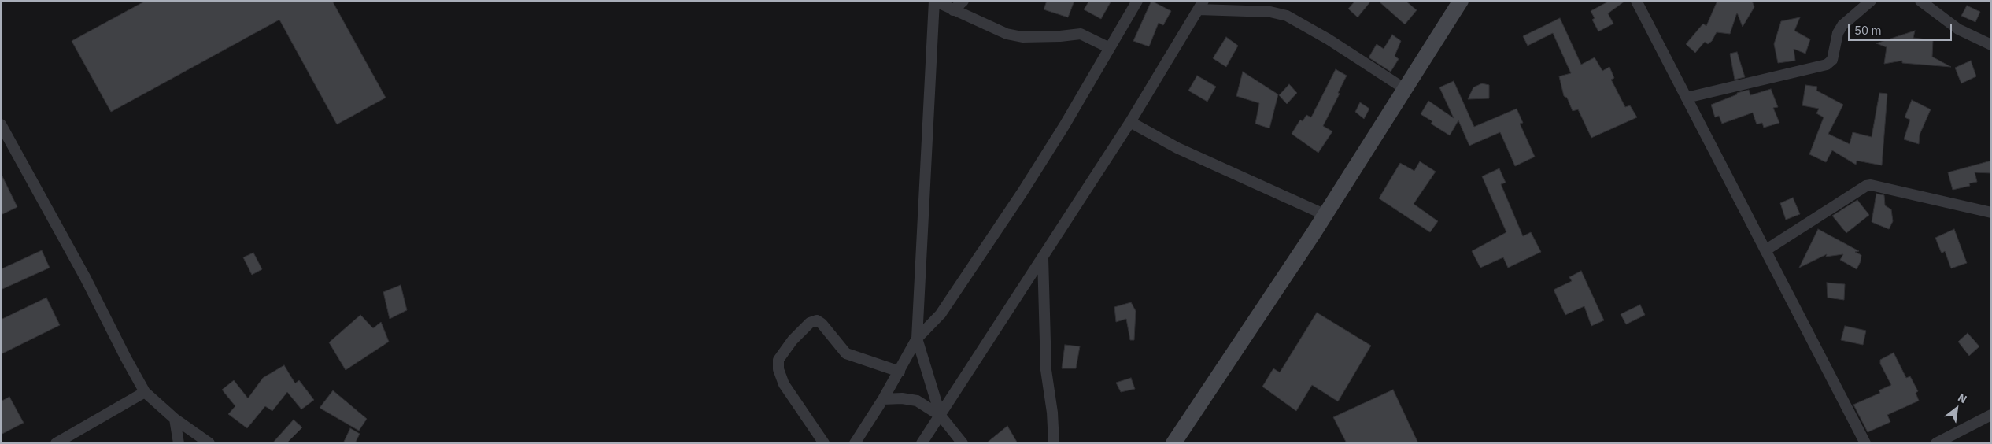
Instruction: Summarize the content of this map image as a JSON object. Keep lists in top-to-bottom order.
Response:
{
  "scale_bar": "50 m",
  "north": "top right"
}
